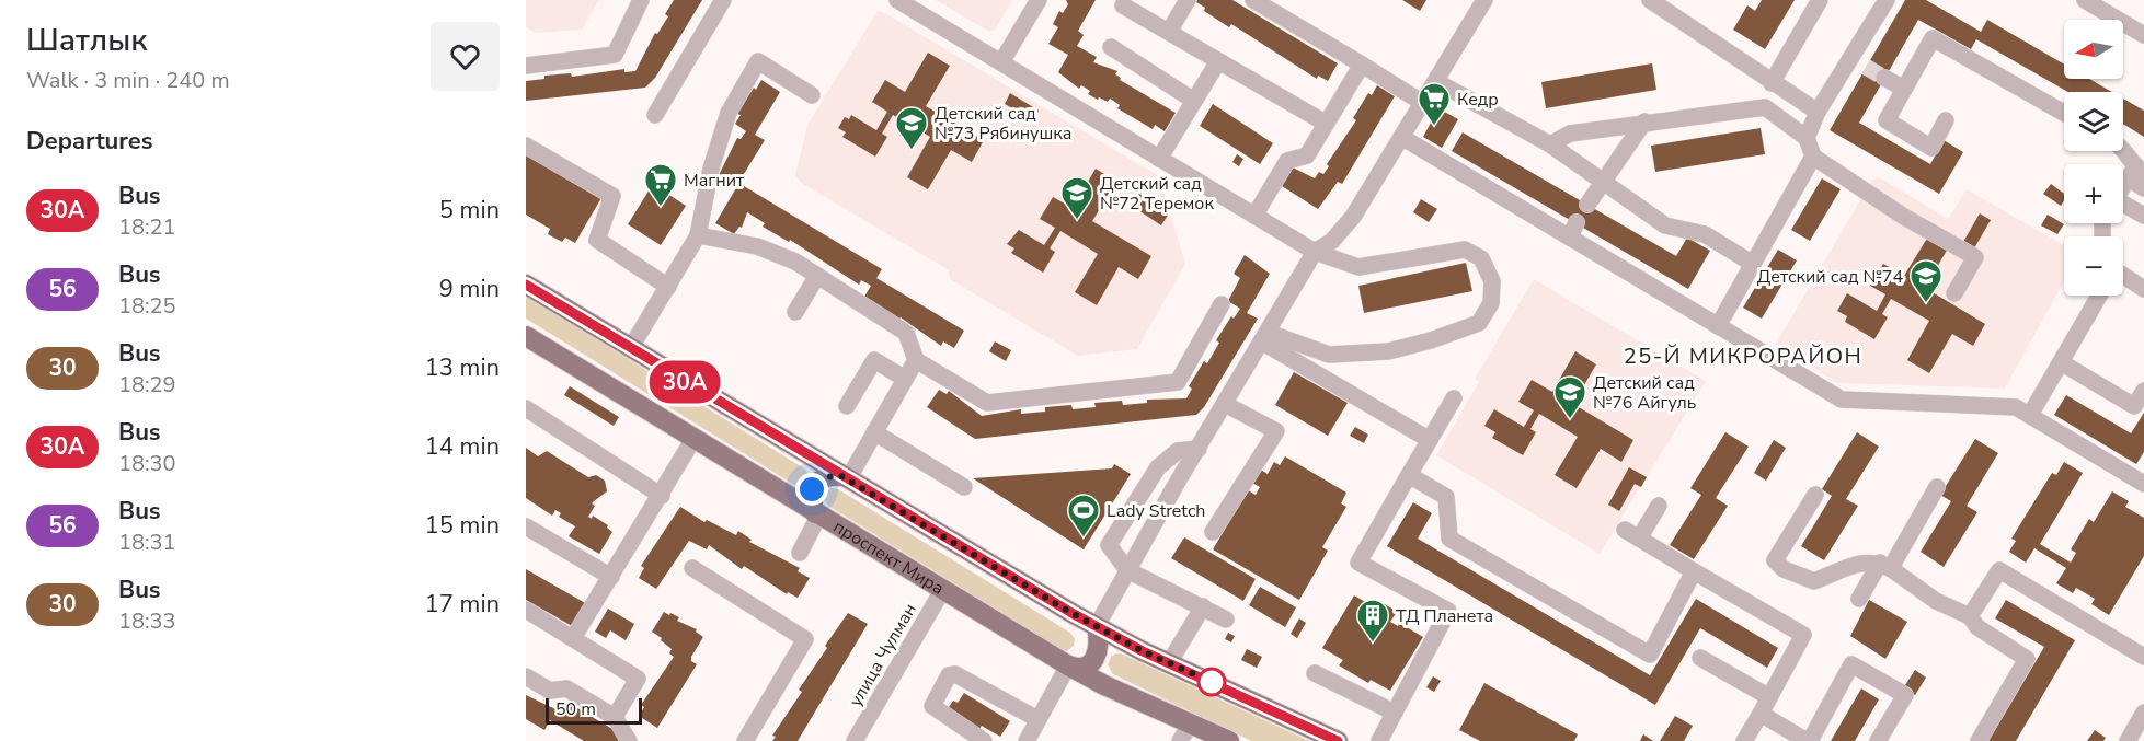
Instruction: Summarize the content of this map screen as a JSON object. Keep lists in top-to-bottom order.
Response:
{
  "streets": {
    "main road": ["проспект Мира"],
    "street": ["улица Чулман"]
  },
  "crossings": [
    ["проспект Мира", "улица Чулман"]
  ],
  "districts": ["25-Й МИКРОРАЙОН"],
  "places": {
    "supermarket": ["Кедр", "Магнит"],
    "school or university": [
      "Детский сад №73 Рябинушка",
      "Детский сад №72 Теремок",
      "Детский сад №74",
      "Детский сад №76 Айгуль"
    ],
    "sports": ["Lady Stretch"],
    "building": ["ТД Планета"]
  },
  "lines": ["bus line 30А"],
  "scale_bar": "50 m",
  "north": "left",
  "page": {
    "heading": [
      ["Шатлык", "Walk · 3 min · 240 m"],
      "Departures"
    ],
    "on_map": "30А",
    "map_buttons": ["+", "−"],
    "list": [
      {
        "mark": "30А",
        "name": "Bus",
        "note": "18:21",
        "value": "5 min"
      },
      {
        "mark": "56",
        "name": "Bus",
        "note": "18:25",
        "value": "9 min"
      },
      {
        "mark": "30",
        "name": "Bus",
        "note": "18:29",
        "value": "13 min"
      },
      {
        "mark": "30А",
        "name": "Bus",
        "note": "18:30",
        "value": "14 min"
      },
      {
        "mark": "56",
        "name": "Bus",
        "note": "18:31",
        "value": "15 min"
      },
      {
        "mark": "30",
        "name": "Bus",
        "note": "18:33",
        "value": "17 min"
      }
    ],
    "scale": "50 m"
  }
}
